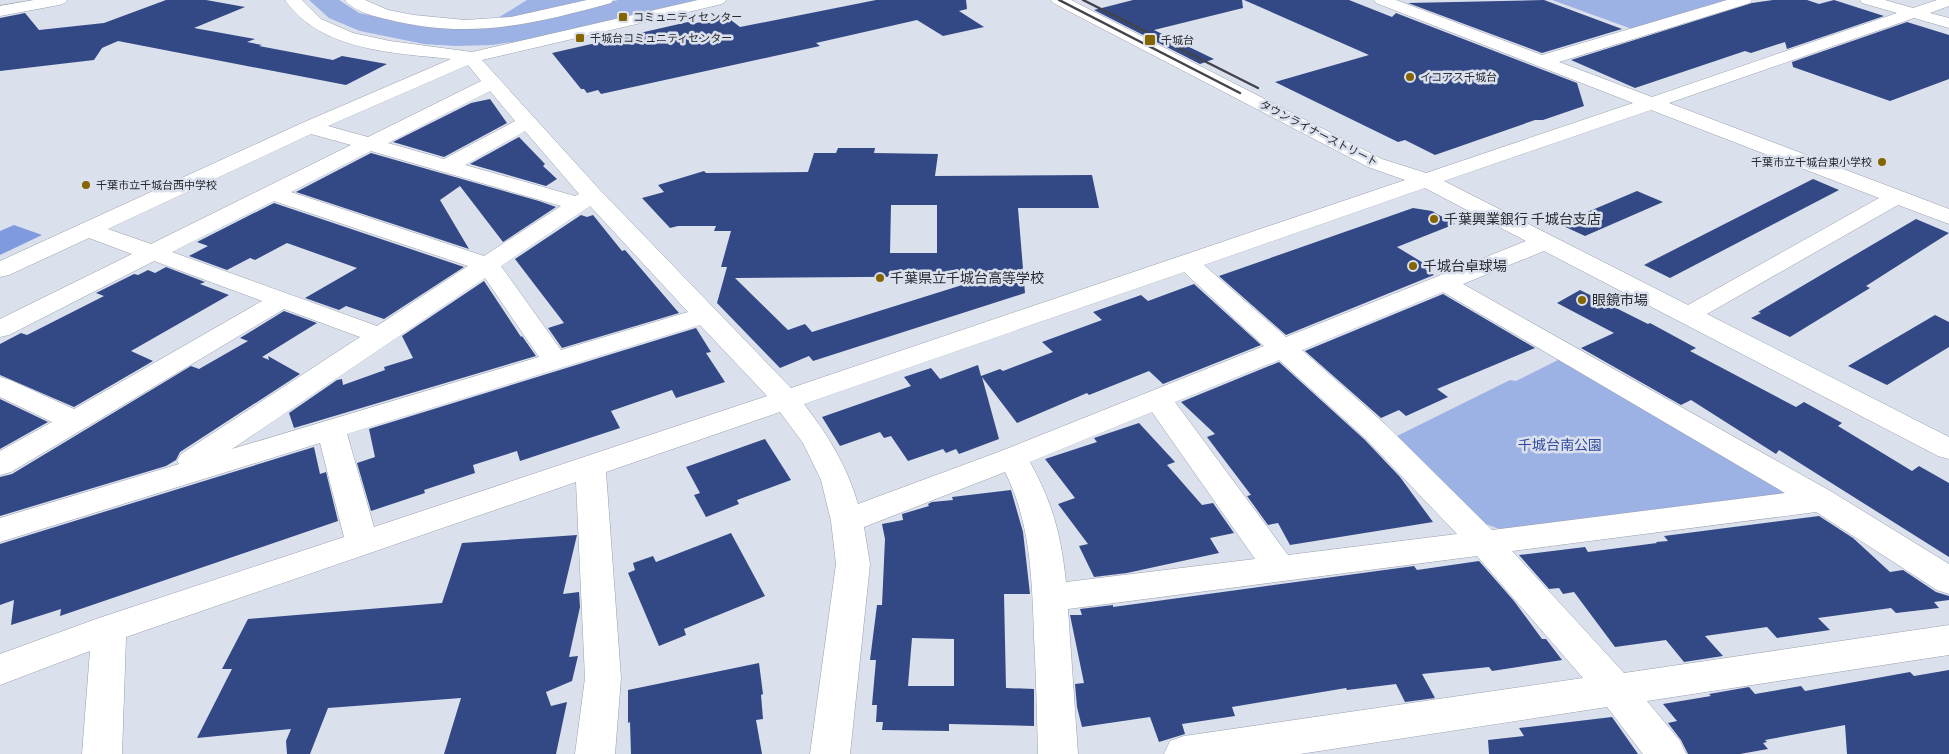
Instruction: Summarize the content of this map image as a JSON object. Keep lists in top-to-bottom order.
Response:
{
  "streets": {
    "street": ["タウンライナーストリート"]
  },
  "parks": ["千城台南公園"],
  "places": {
    "transit": ["コミュニティセンター", "千城台コミュニティセンター", "千城台"],
    "other": [
      "イコアス千城台",
      "千葉市立千城台東小学校",
      "千葉市立千城台西中学校",
      "千葉興業銀行 千城台支店",
      "千城台卓球場",
      "千葉県立千城台高等学校",
      "眼鏡市場"
    ]
  }
}
